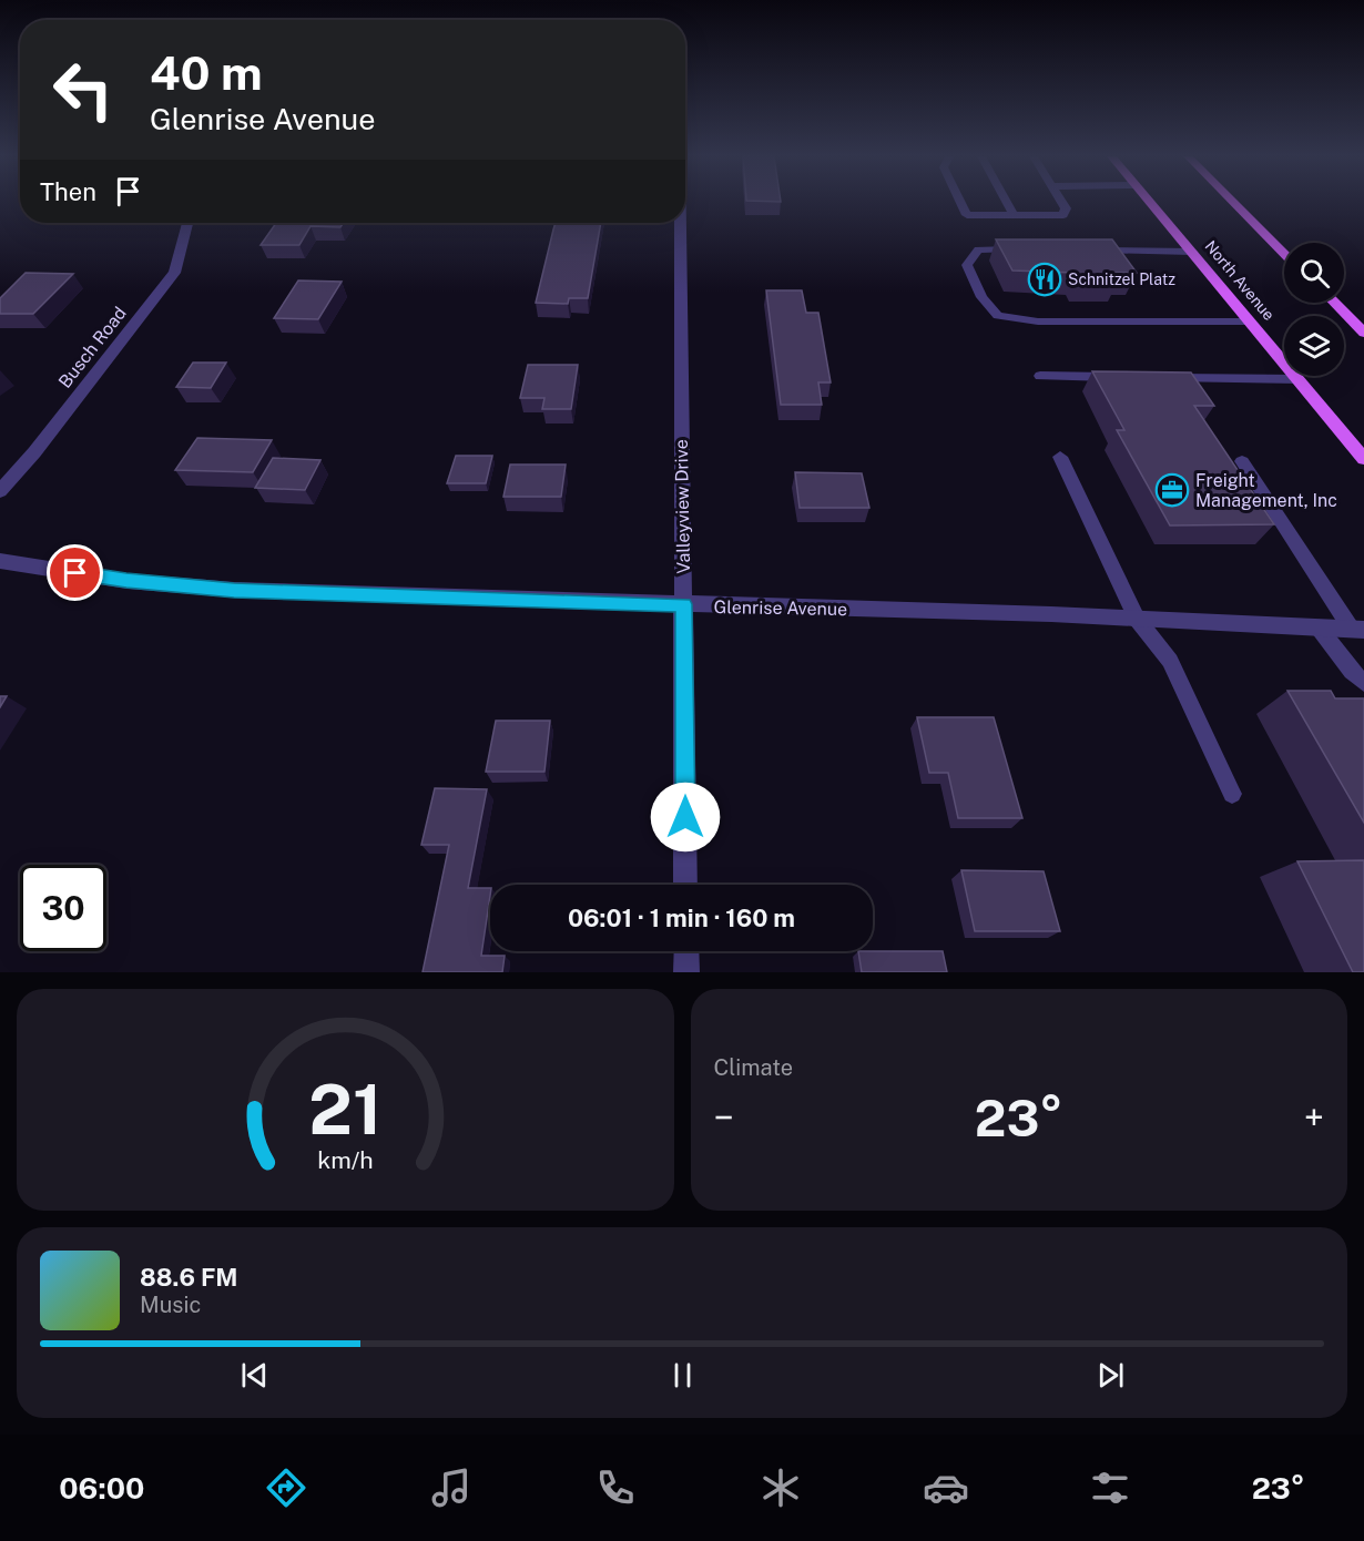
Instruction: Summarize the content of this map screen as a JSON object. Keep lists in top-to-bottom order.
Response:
{
  "streets": {
    "main road": ["North Avenue"],
    "street": ["Busch Road", "Valleyview Drive", "Glenrise Avenue"]
  },
  "crossings": [
    ["Valleyview Drive", "Glenrise Avenue"]
  ],
  "places": {
    "restaurant": ["Schnitzel Platz"],
    "office": ["Freight Management, Inc"]
  },
  "page": {
    "turn": ["40 m", "Glenrise Avenue"],
    "then": "Then",
    "limit": "30",
    "trip": "06:01 · 1 min · 160 m",
    "tile": "Climate",
    "heat": ["−", "23°", "+"],
    "song": ["88.6 FM", "Music"],
    "tabs": ["06:00", "23°"],
    "gauge": ["21", "km/h"]
  }
}
